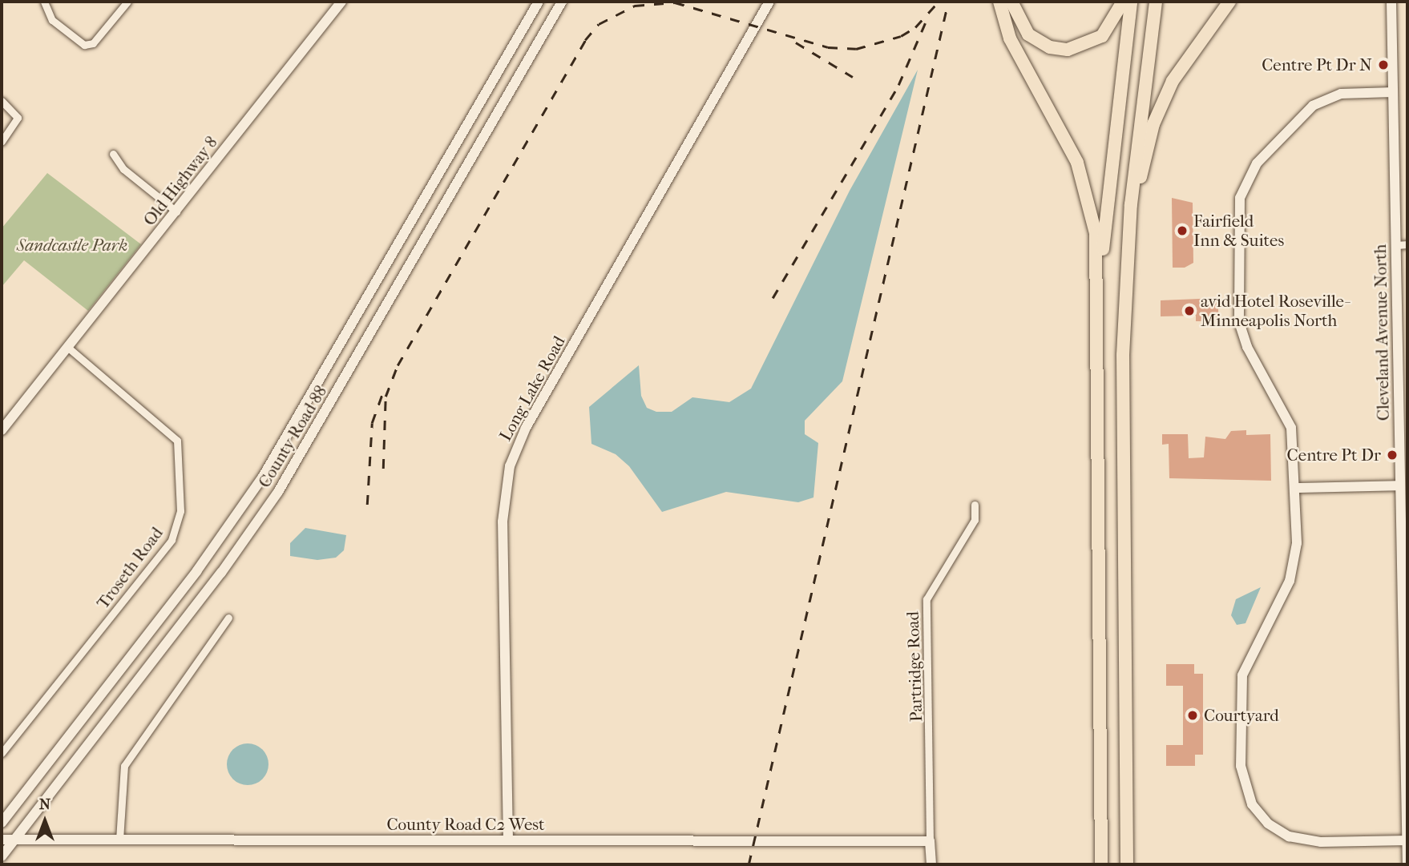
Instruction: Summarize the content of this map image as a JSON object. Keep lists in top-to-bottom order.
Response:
{
  "streets": {
    "street": [
      "Old Highway 8",
      "Cleveland Avenue North",
      "Long Lake Road",
      "County Road 88",
      "Troseth Road",
      "Partridge Road",
      "County Road C2 West"
    ]
  },
  "crossings": [
    ["Old Highway 8", "Troseth Road"],
    ["Long Lake Road", "County Road C2 West"],
    ["County Road 88", "County Road C2 West"],
    ["Partridge Road", "County Road C2 West"]
  ],
  "parks": ["Sandcastle Park"],
  "places": [
    "Centre Pt Dr N",
    "Fairfield Inn & Suites",
    "avid Hotel Roseville- Minneapolis North",
    "Centre Pt Dr",
    "Courtyard"
  ],
  "north": "top"
}
